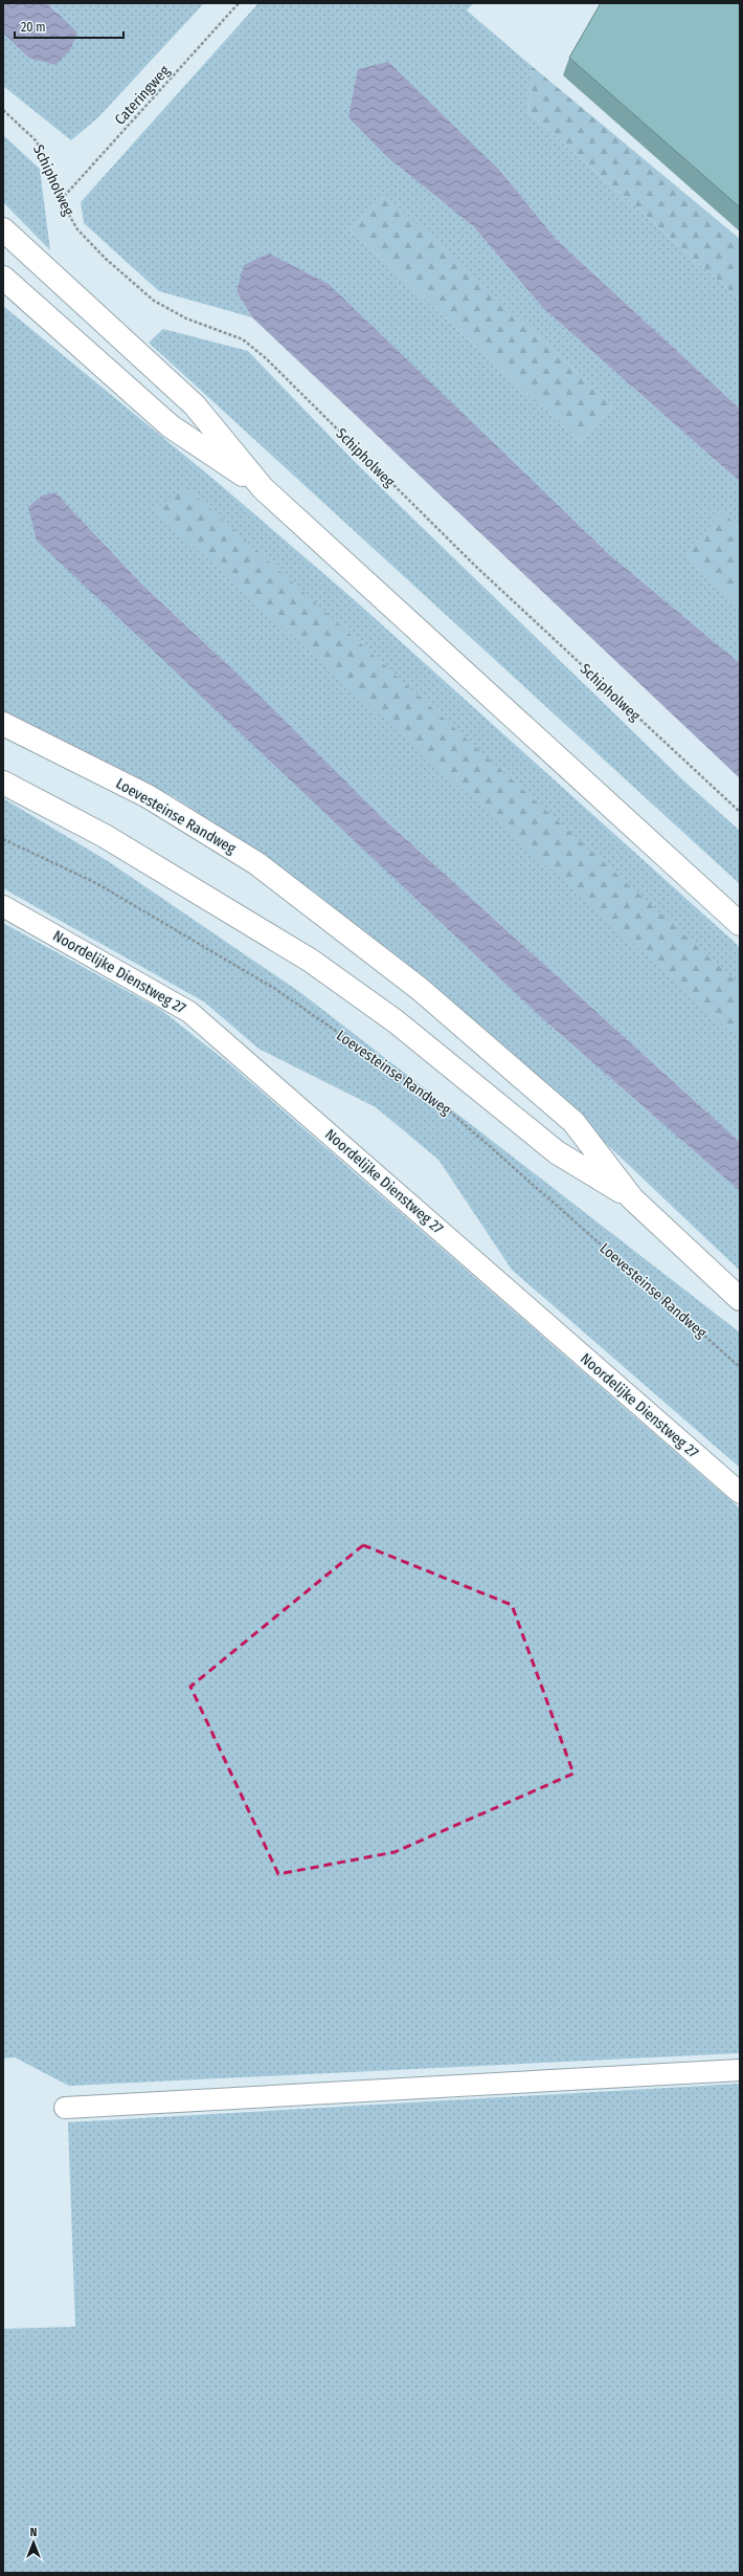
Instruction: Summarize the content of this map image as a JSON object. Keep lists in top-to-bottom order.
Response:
{
  "streets": {
    "street": ["Loevesteinse Randweg"],
    "lane": ["Noordelijke Dienstweg 27"],
    "path": ["Cateringweg", "Schipholweg"]
  },
  "crossings": [
    ["Cateringweg", "Schipholweg"]
  ],
  "scale_bar": "20 m",
  "north": "top"
}
